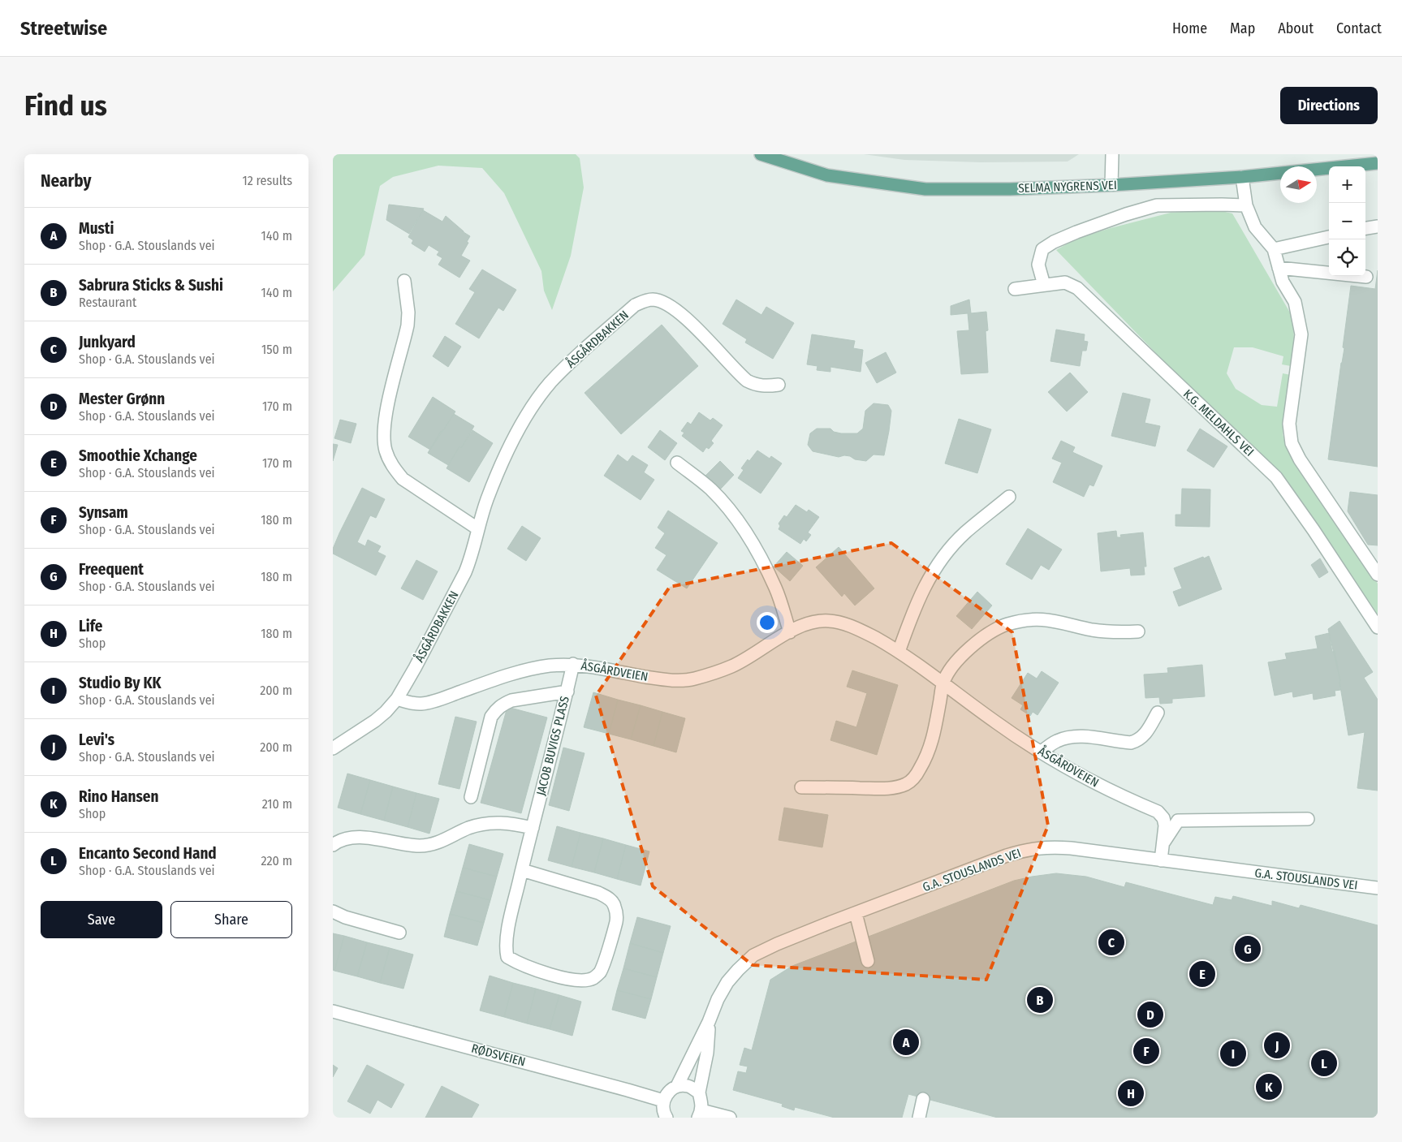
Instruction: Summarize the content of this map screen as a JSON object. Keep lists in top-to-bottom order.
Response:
{
  "streets": {
    "main road": ["SELMA NYGRENS VEI"],
    "street": [
      "ÅSGÅRDBAKKEN",
      "K.G. MELDAHLS VEI",
      "ÅSGÅRDVEIEN",
      "JACOB BUVIGS PLASS",
      "G.A. STOUSLANDS VEI",
      "RØDSVEIEN"
    ]
  },
  "crossings": [
    ["ÅSGÅRDBAKKEN", "ÅSGÅRDVEIEN"],
    ["ÅSGÅRDVEIEN", "JACOB BUVIGS PLASS"],
    ["ÅSGÅRDVEIEN", "G.A. STOUSLANDS VEI"],
    ["G.A. STOUSLANDS VEI", "RØDSVEIEN"]
  ],
  "north": "right",
  "page": {
    "header": "Streetwise",
    "nav": [
      "Home",
      "Map",
      "About",
      "Contact"
    ],
    "buttons": [
      "Directions",
      ["Save", "Share"]
    ],
    "title": "Find us",
    "heading": ["Nearby", "12 results"],
    "map_buttons": ["+", "−"],
    "list": [
      {
        "mark": "A",
        "name": "Musti",
        "note": "Shop · G.A. Stouslands vei",
        "value": "140 m"
      },
      {
        "mark": "B",
        "name": "Sabrura Sticks & Sushi",
        "note": "Restaurant",
        "value": "140 m"
      },
      {
        "mark": "C",
        "name": "Junkyard",
        "note": "Shop · G.A. Stouslands vei",
        "value": "150 m"
      },
      {
        "mark": "D",
        "name": "Mester Grønn",
        "note": "Shop · G.A. Stouslands vei",
        "value": "170 m"
      },
      {
        "mark": "E",
        "name": "Smoothie Xchange",
        "note": "Shop · G.A. Stouslands vei",
        "value": "170 m"
      },
      {
        "mark": "F",
        "name": "Synsam",
        "note": "Shop · G.A. Stouslands vei",
        "value": "180 m"
      },
      {
        "mark": "G",
        "name": "Freequent",
        "note": "Shop · G.A. Stouslands vei",
        "value": "180 m"
      },
      {
        "mark": "H",
        "name": "Life",
        "note": "Shop",
        "value": "180 m"
      },
      {
        "mark": "I",
        "name": "Studio By KK",
        "note": "Shop · G.A. Stouslands vei",
        "value": "200 m"
      },
      {
        "mark": "J",
        "name": "Levi's",
        "note": "Shop · G.A. Stouslands vei",
        "value": "200 m"
      },
      {
        "mark": "K",
        "name": "Rino Hansen",
        "note": "Shop",
        "value": "210 m"
      },
      {
        "mark": "L",
        "name": "Encanto Second Hand",
        "note": "Shop · G.A. Stouslands vei",
        "value": "220 m"
      }
    ],
    "pins": [
      "C",
      "G",
      "E",
      "B",
      "D",
      "A",
      "J",
      "F",
      "I",
      "L",
      "K",
      "H"
    ]
  }
}
